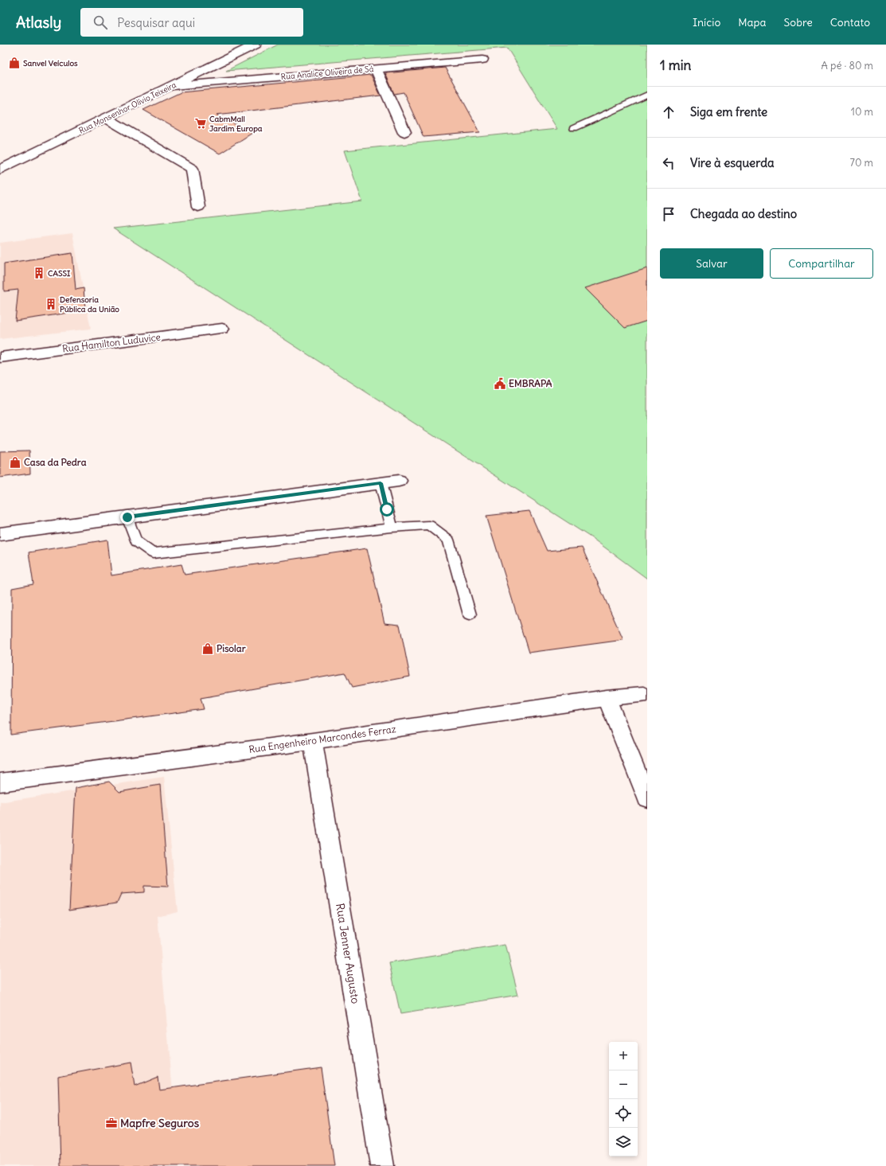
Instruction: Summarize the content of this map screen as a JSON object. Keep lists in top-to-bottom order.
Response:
{
  "streets": {
    "street": [
      "Rua Analice Oliveira de Sá",
      "Rua Monsenhor Olívio Teixeira",
      "Rua Hamilton Luduvice",
      "Rua Engenheiro Marcondes Ferraz",
      "Rua Jenner Augusto"
    ]
  },
  "crossings": [
    ["Rua Analice Oliveira de Sá", "Rua Monsenhor Olívio Teixeira"],
    ["Rua Engenheiro Marcondes Ferraz", "Rua Jenner Augusto"]
  ],
  "places": {
    "shop": ["Sanvel Veículos", "Casa da Pedra", "Pisolar"],
    "supermarket": ["CabmMall Jardim Europa"],
    "building": ["CASSI", "Defensoria Pública da União"],
    "public building": ["EMBRAPA"],
    "office": ["Mapfre Seguros"]
  },
  "page": {
    "header": "Atlasly",
    "search": "Pesquisar aqui",
    "nav": [
      "Início",
      "Mapa",
      "Sobre",
      "Contato"
    ],
    "heading": ["1 min", "A pé · 80 m"],
    "list": [
      ["Siga em frente", "10 m"],
      ["Vire à esquerda", "70 m"],
      "Chegada ao destino"
    ],
    "buttons": ["Salvar", "Compartilhar"],
    "map_buttons": ["+", "−"]
  }
}
